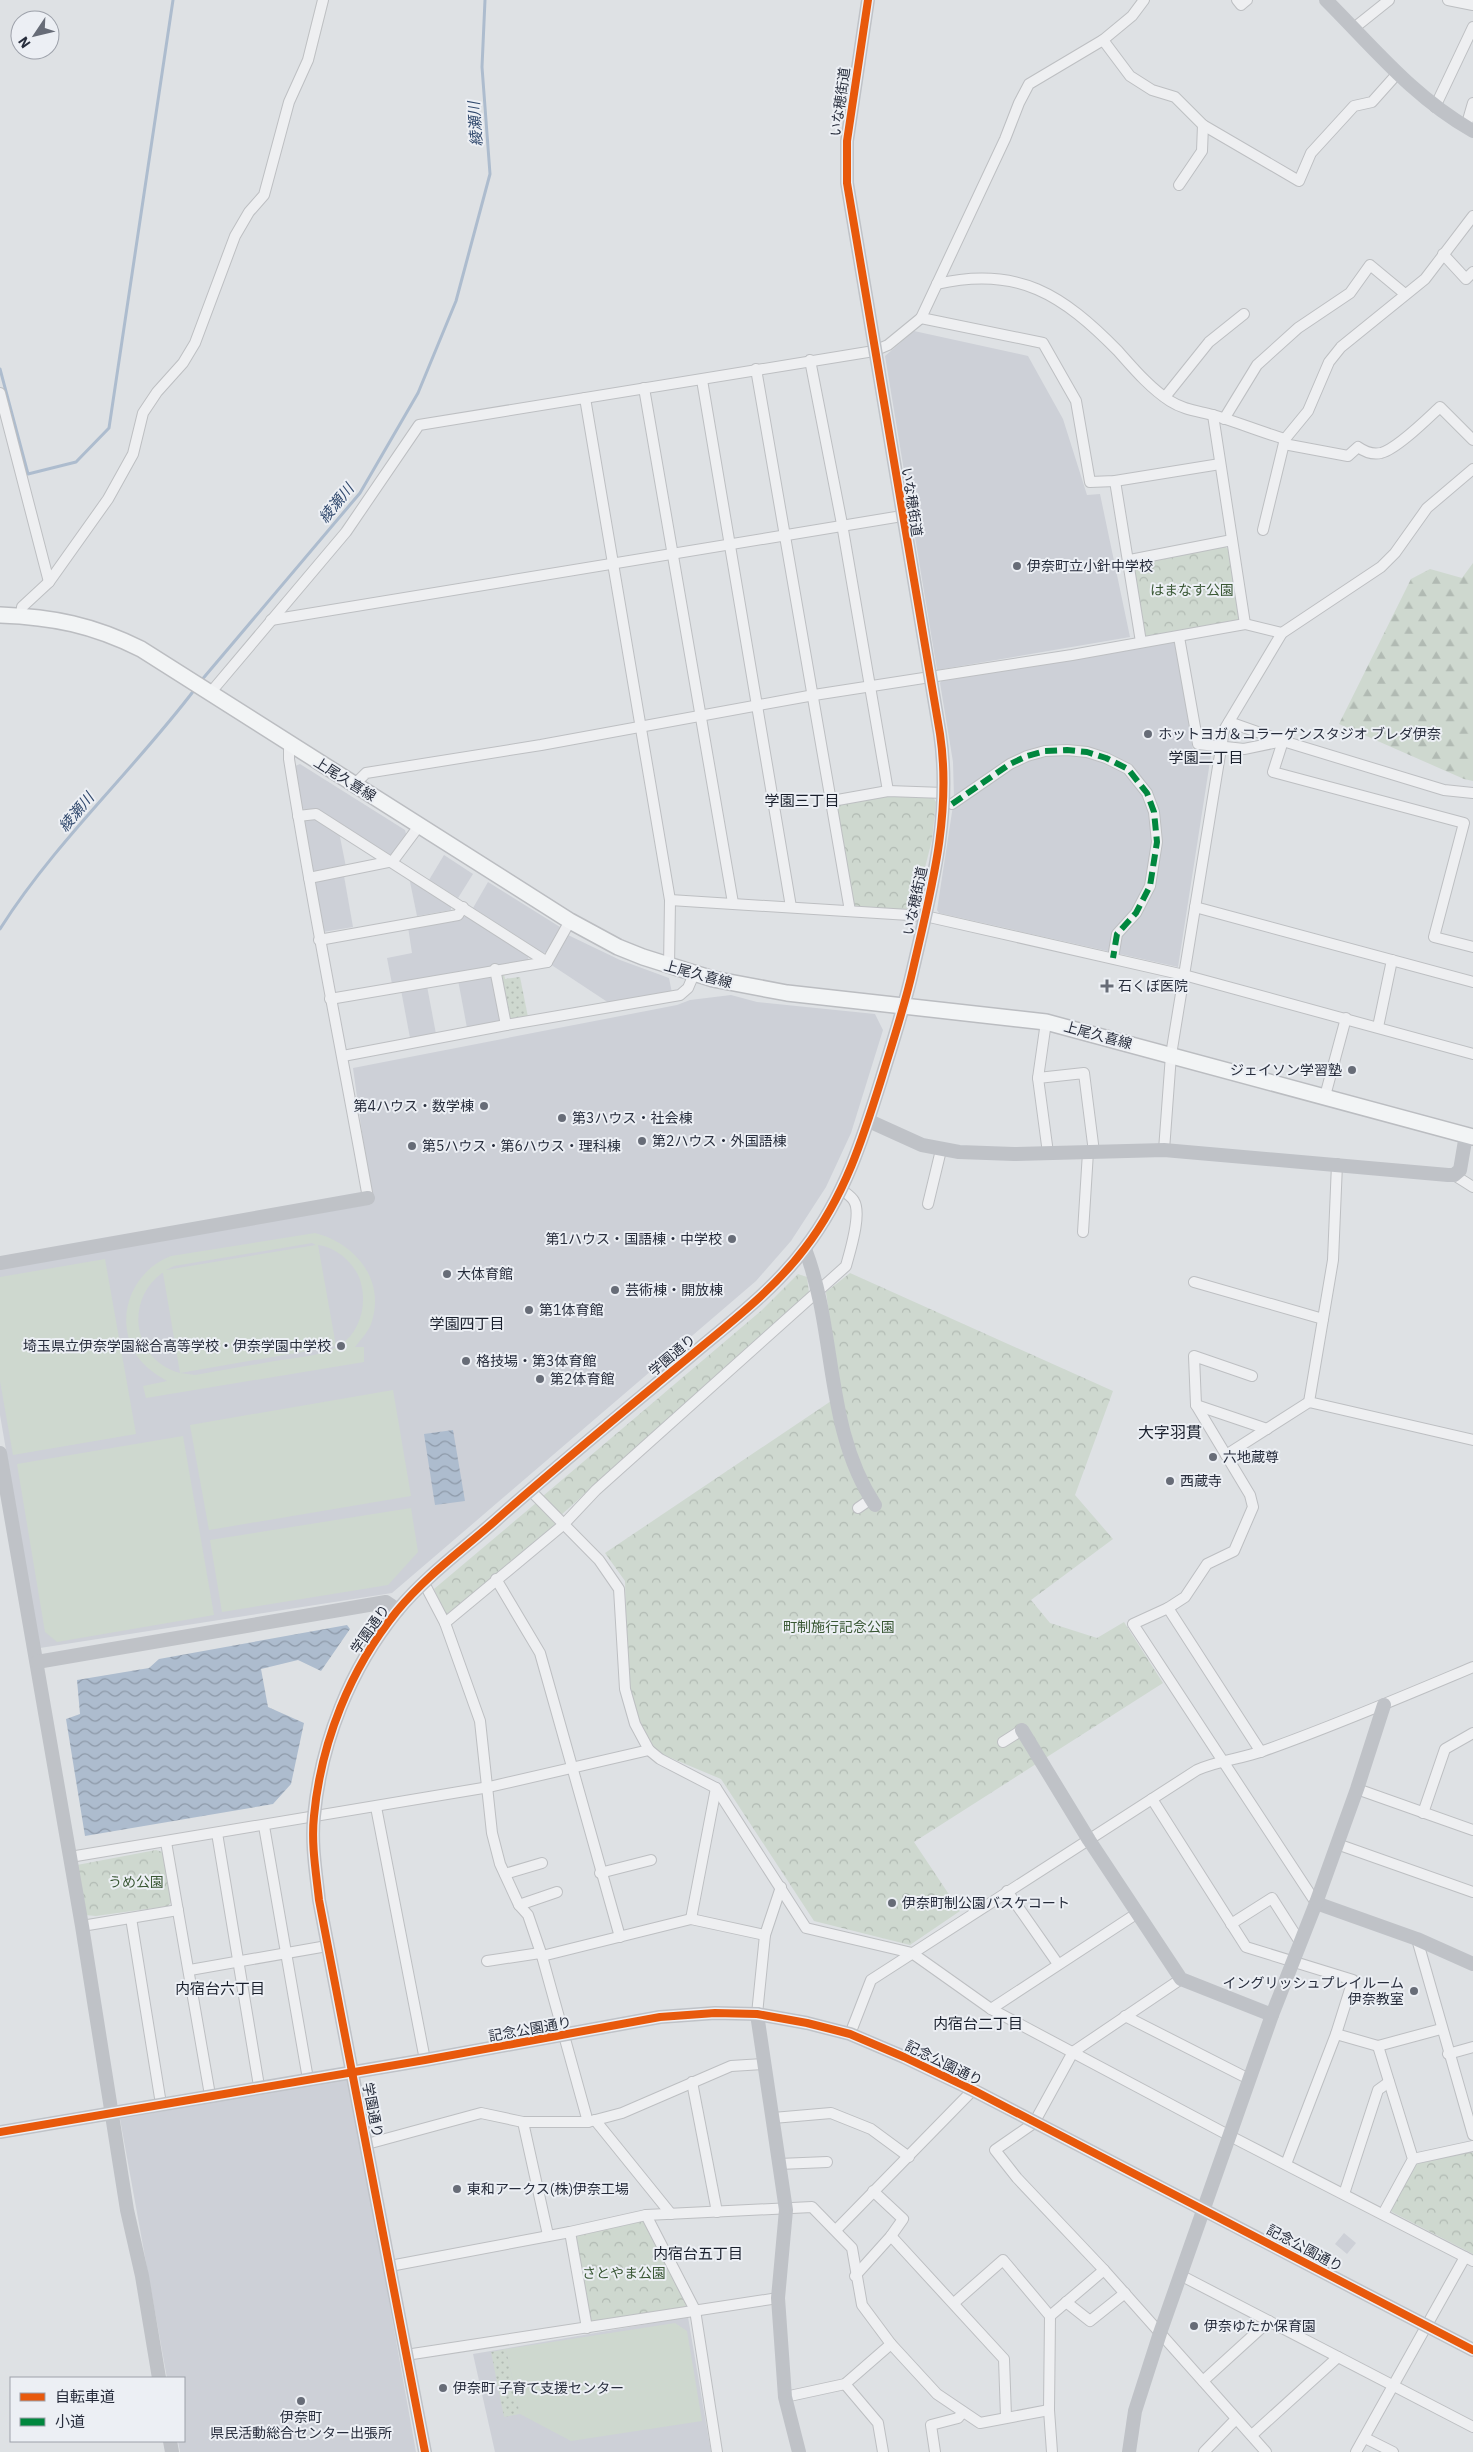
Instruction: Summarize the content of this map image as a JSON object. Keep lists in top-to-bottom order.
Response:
{
  "streets": {
    "main road": ["上尾久喜線"],
    "street": ["いな穂街道", "学園通り", "記念公園通り"]
  },
  "crossings": [
    ["いな穂街道", "上尾久喜線"],
    ["いな穂街道", "学園通り"],
    ["上尾久喜線", "学園通り"],
    ["学園通り", "記念公園通り"]
  ],
  "districts": [
    "学園二丁目",
    "学園三丁目",
    "学園四丁目",
    "大字羽貫",
    "内宿台六丁目",
    "内宿台二丁目",
    "内宿台五丁目"
  ],
  "water": ["綾瀬川"],
  "parks": [
    "はまなす公園",
    "町制施行記念公園",
    "うめ公園",
    "さとやま公園"
  ],
  "places": {
    "other": [
      "伊奈町立小針中学校",
      "ホットヨガ＆コラーゲンスタジオ ブレダ伊奈",
      "ジェイソン学習塾",
      "第4ハウス・数学棟",
      "第3ハウス・社会棟",
      "第2ハウス・外国語棟",
      "第5ハウス・第6ハウス・理科棟",
      "第1ハウス・国語棟・中学校",
      "大体育館",
      "芸術棟・開放棟",
      "第1体育館",
      "埼玉県立伊奈学園総合高等学校・伊奈学園中学校",
      "格技場・第3体育館",
      "第2体育館",
      "六地蔵尊",
      "西蔵寺",
      "伊奈町制公園バスケコート",
      "イングリッシュプレイルーム 伊奈教室",
      "東和アークス(株)伊奈工場",
      "伊奈ゆたか保育園",
      "伊奈町 子育て支援センター",
      "伊奈町 県民活動総合センター出張所"
    ],
    "health": ["石くぼ医院"]
  },
  "legend": ["自転車道", "小道"],
  "north": "bottom left"
}
